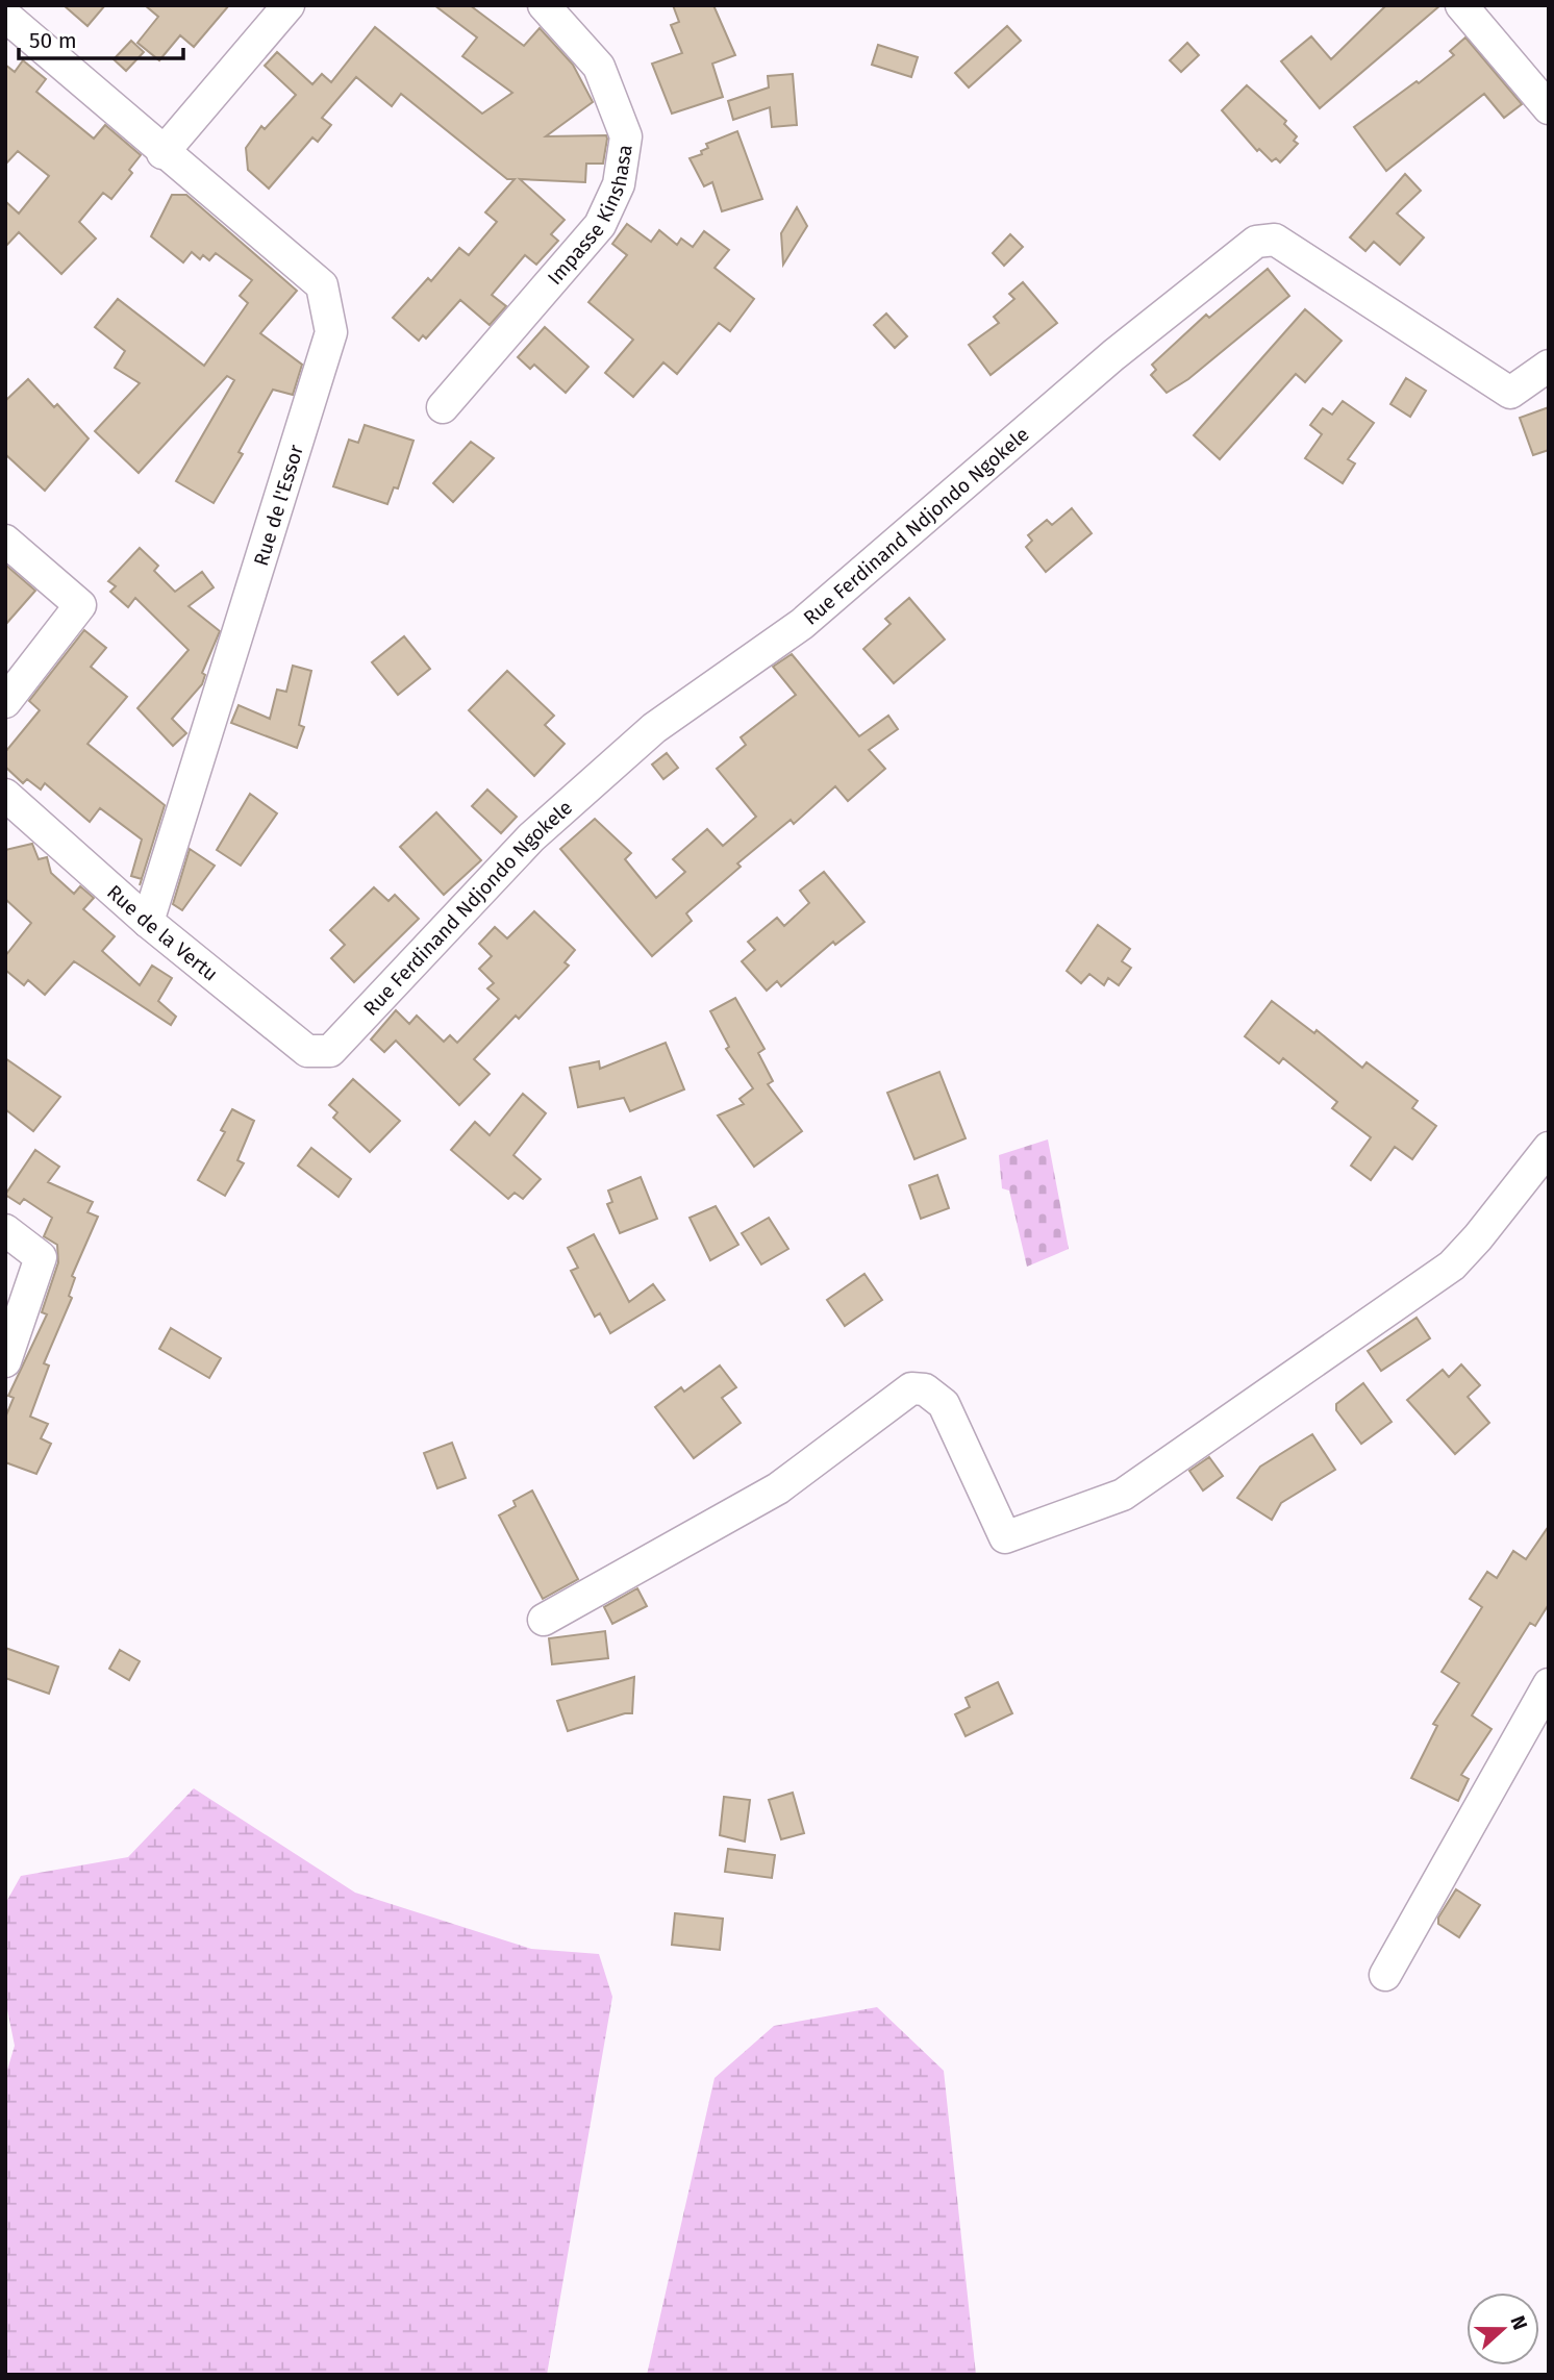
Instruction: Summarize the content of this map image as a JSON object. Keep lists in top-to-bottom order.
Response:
{
  "streets": {
    "street": [
      "Impasse Kinshasa",
      "Rue de l'Essor",
      "Rue Ferdinand Ndjondo Ngokele",
      "Rue de la Vertu"
    ]
  },
  "crossings": [
    ["Rue de l'Essor", "Rue de la Vertu"],
    ["Rue Ferdinand Ndjondo Ngokele", "Rue de la Vertu"]
  ],
  "scale_bar": "50 m",
  "north": "right"
}
